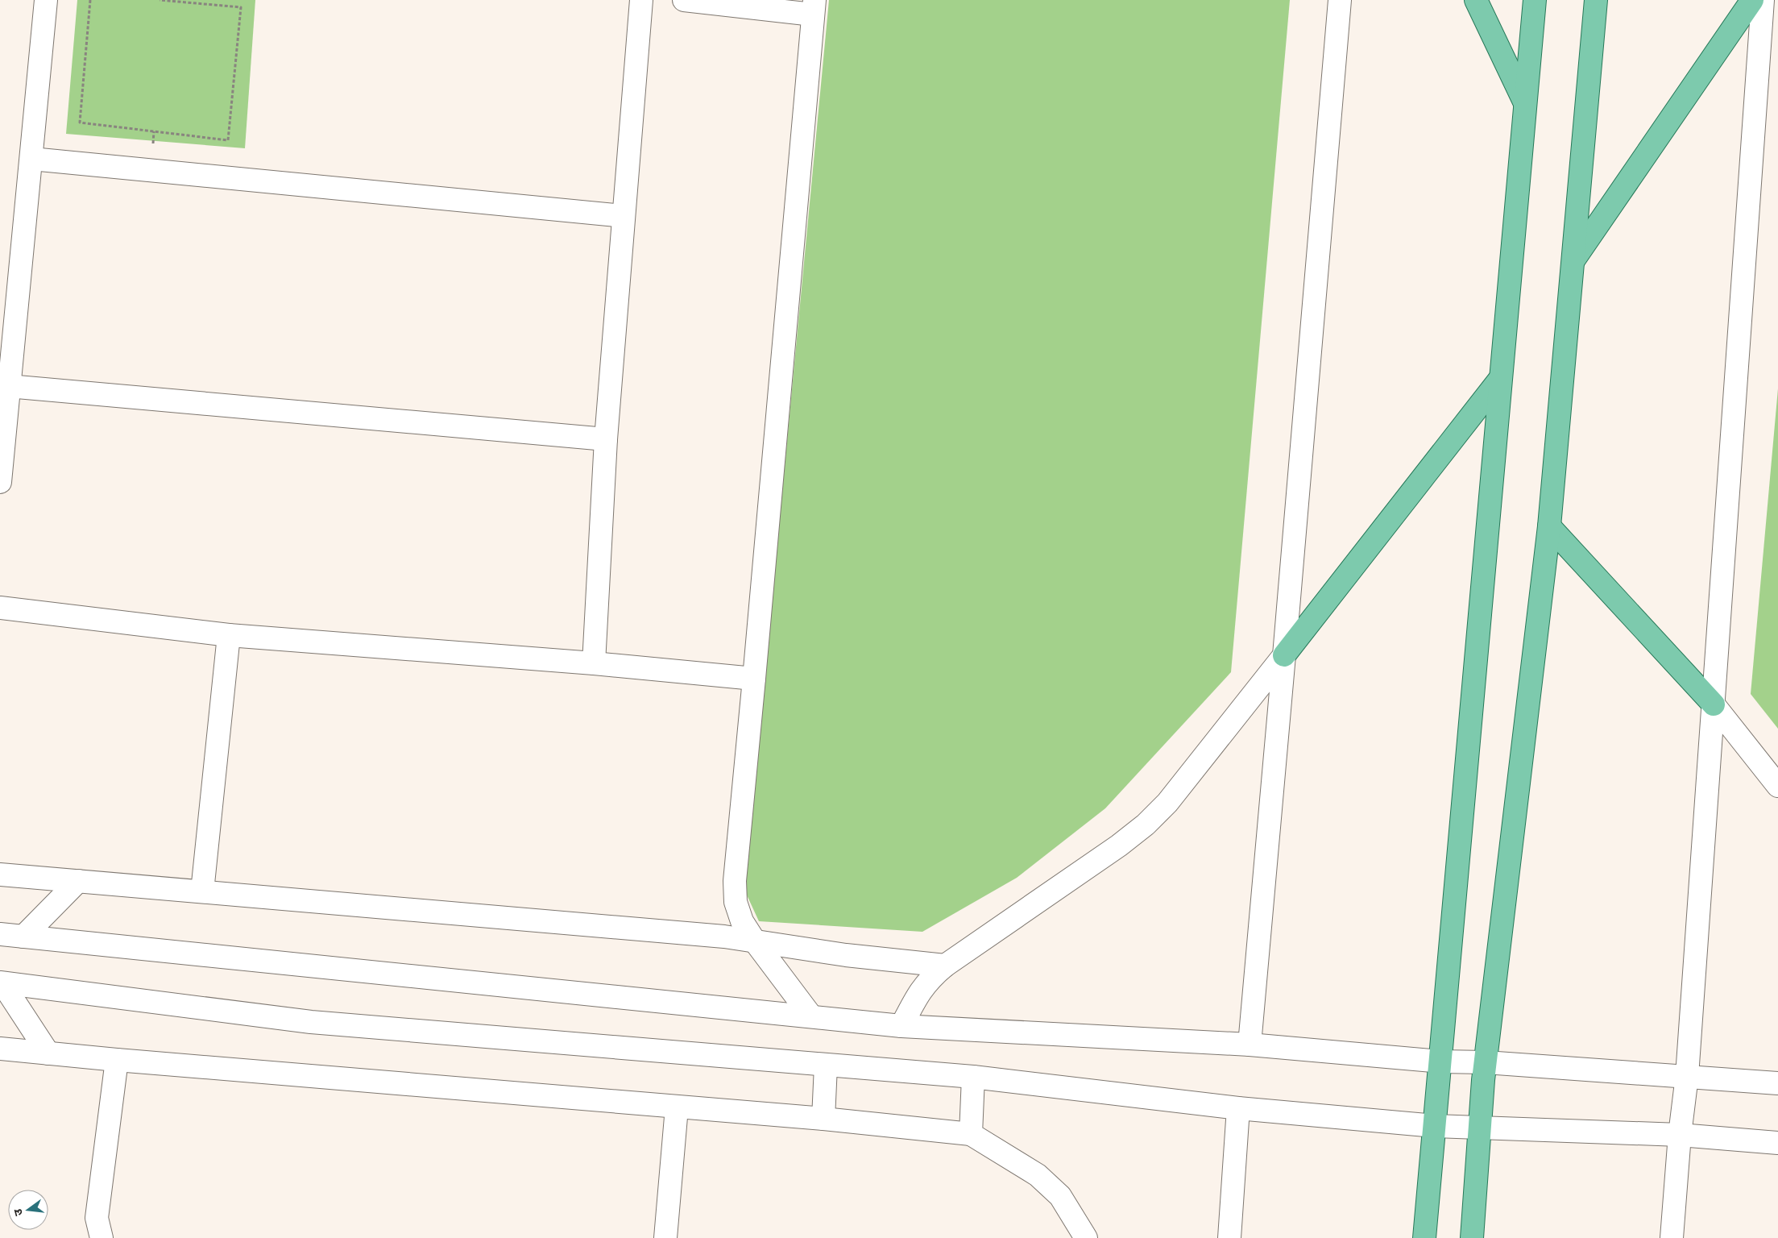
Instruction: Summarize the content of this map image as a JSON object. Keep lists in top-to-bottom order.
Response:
{
  "north": "left"
}
